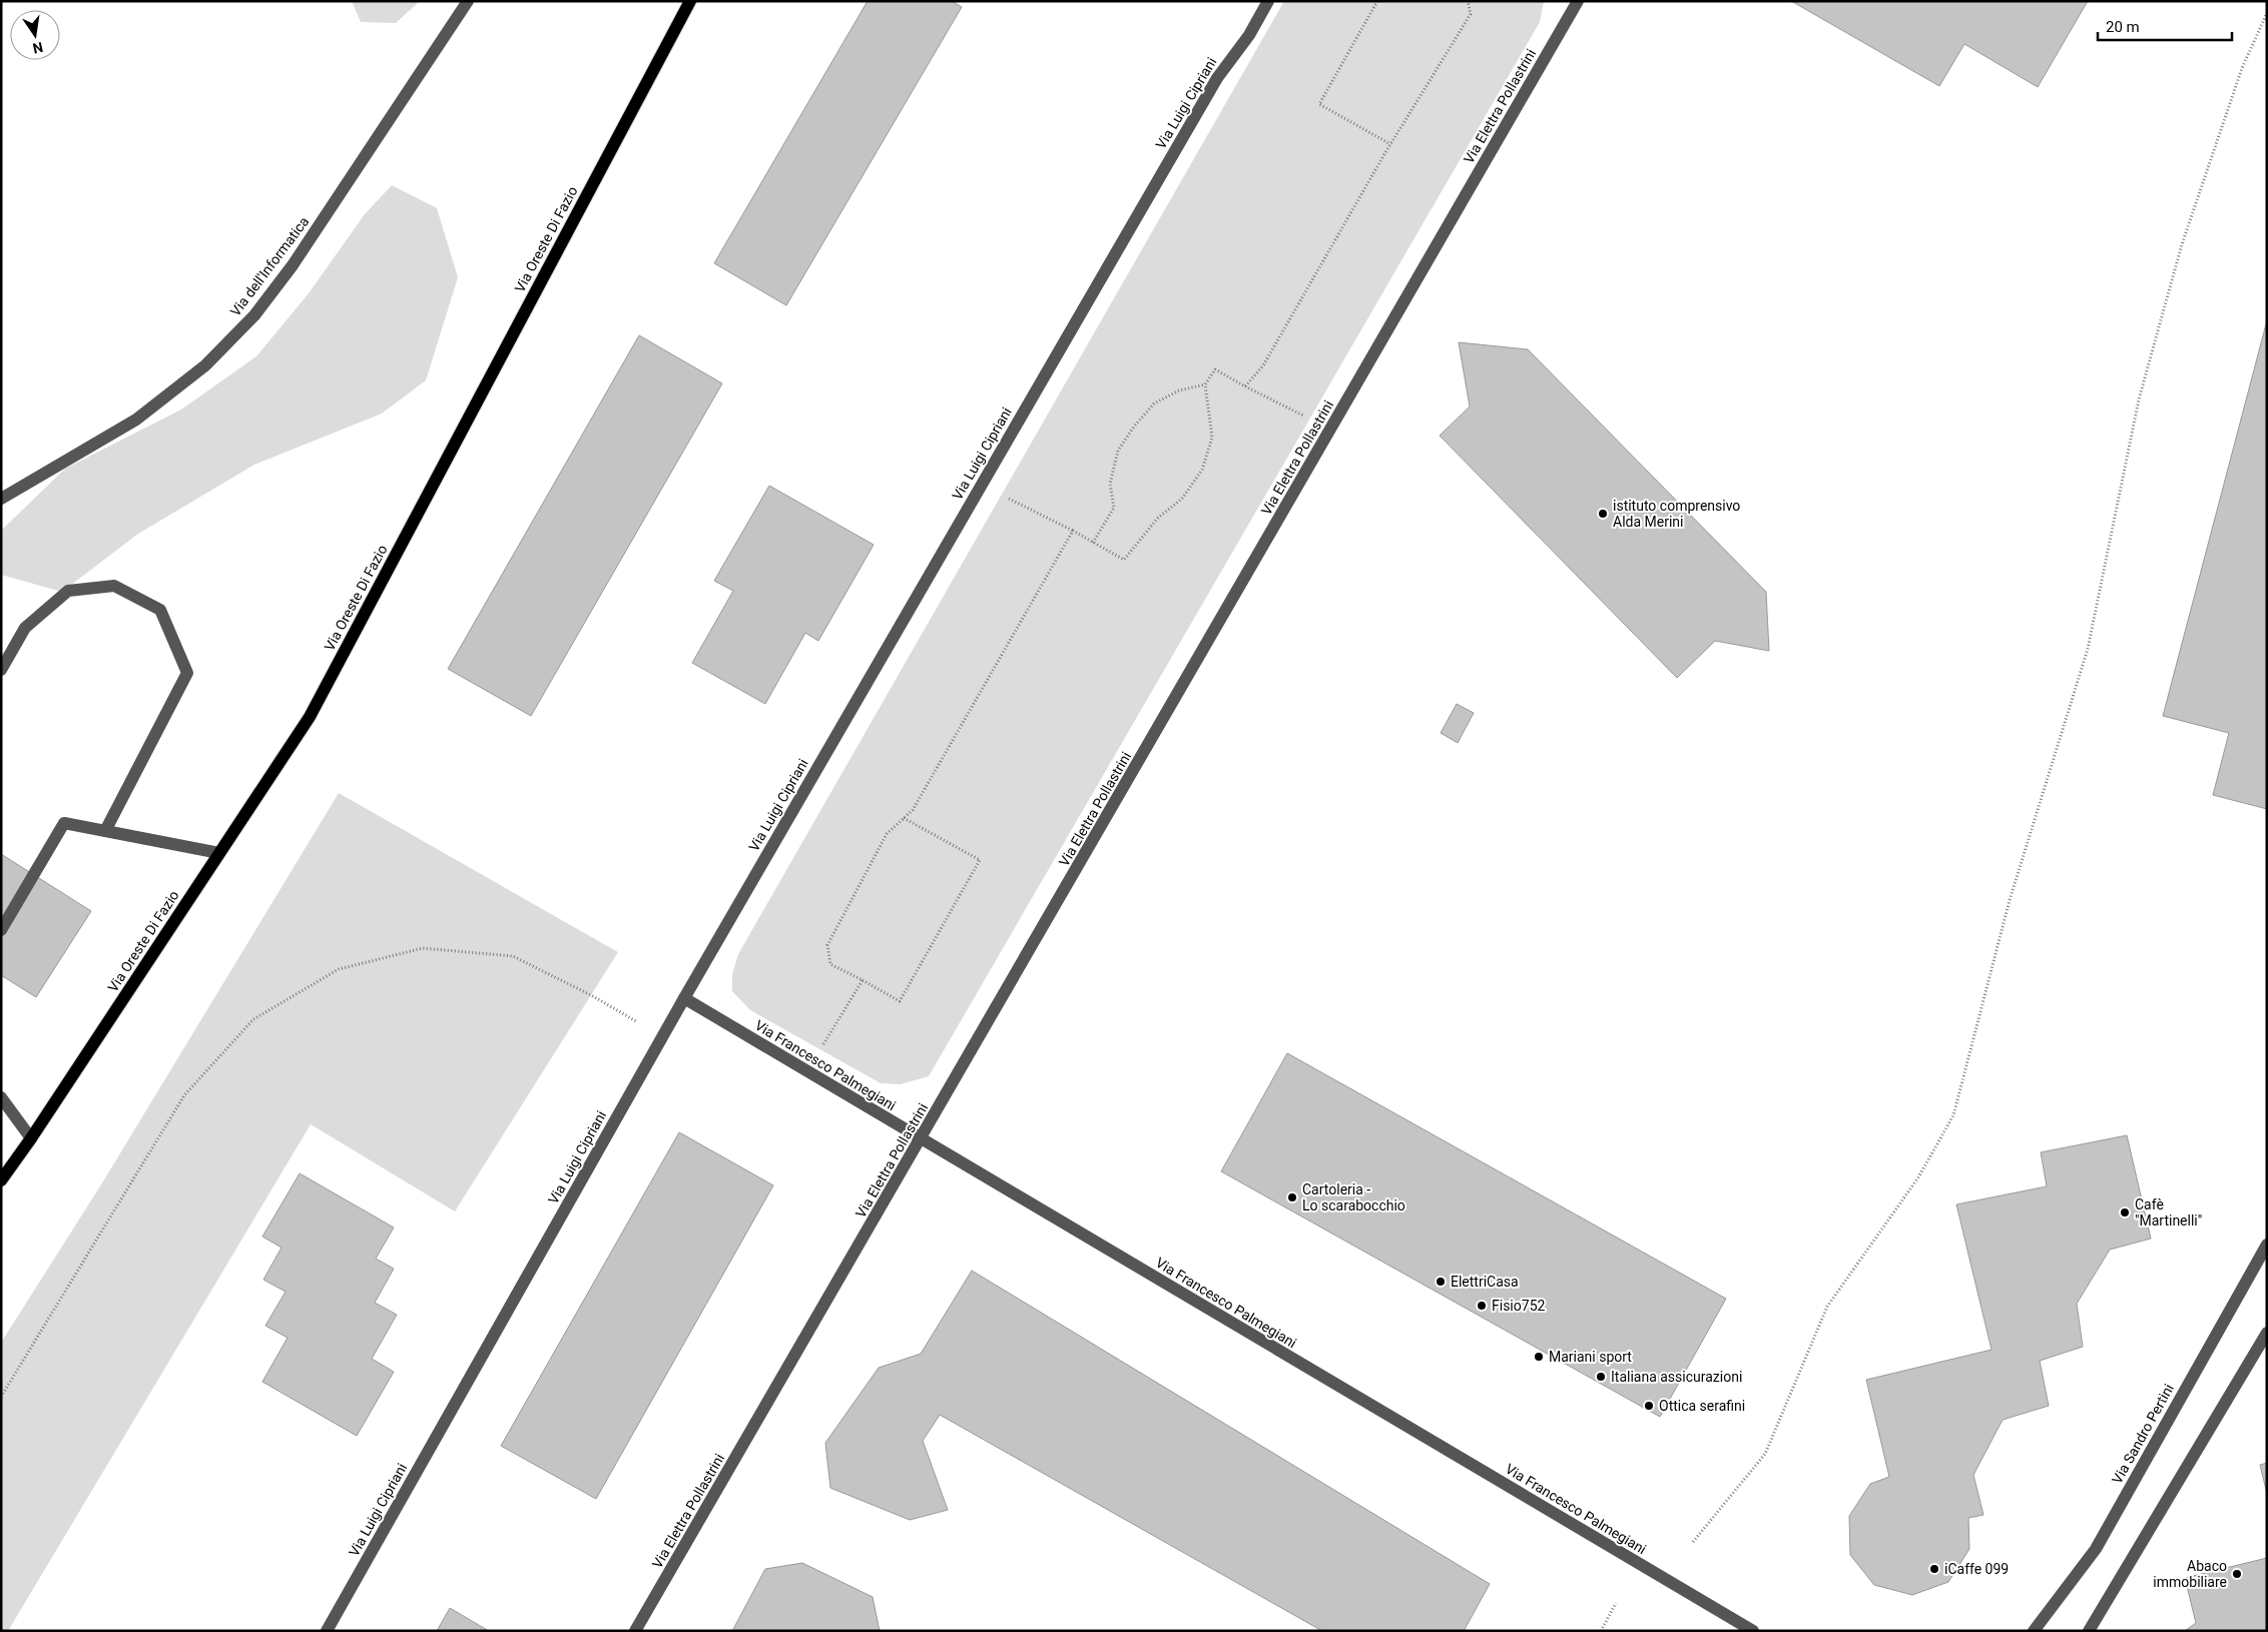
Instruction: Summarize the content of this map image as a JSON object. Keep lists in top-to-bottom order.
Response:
{
  "streets": {
    "main road": ["Via Oreste Di Fazio"],
    "street": [
      "Via Luigi Cipriani",
      "Via Elettra Pollastrini",
      "Via dell'Informatica",
      "Via Francesco Palmegiani",
      "Via Sandro Pertini"
    ]
  },
  "crossings": [
    ["Via Luigi Cipriani", "Via Francesco Palmegiani"],
    ["Via Elettra Pollastrini", "Via Francesco Palmegiani"]
  ],
  "places": [
    "istituto comprensivo Alda Merini",
    "Cartoleria - Lo scarabocchio",
    "Cafè \"Martinelli\"",
    "ElettriCasa",
    "Fisio752",
    "Mariani sport",
    "Italiana assicurazioni",
    "Ottica serafini",
    "iCaffe 099",
    "Abaco immobiliare"
  ],
  "scale_bar": "20 m",
  "north": "bottom"
}
